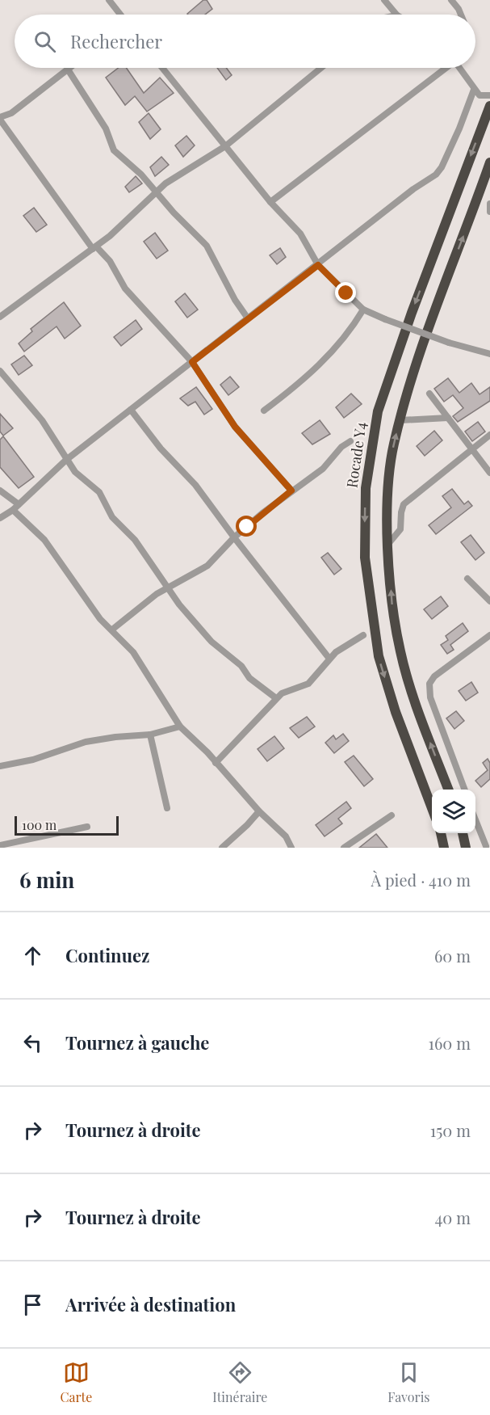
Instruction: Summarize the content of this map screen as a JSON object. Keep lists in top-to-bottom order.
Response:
{
  "streets": {
    "highway": ["Rocade Y4"]
  },
  "scale_bar": "100 m",
  "page": {
    "search": "Rechercher",
    "scale": "100 m",
    "heading": ["6 min", "À pied · 410 m"],
    "list": [
      ["Continuez", "60 m"],
      ["Tournez à gauche", "160 m"],
      ["Tournez à droite", "150 m"],
      ["Tournez à droite", "40 m"],
      "Arrivée à destination"
    ],
    "nav": ["Carte", "Itinéraire", "Favoris"]
  }
}
